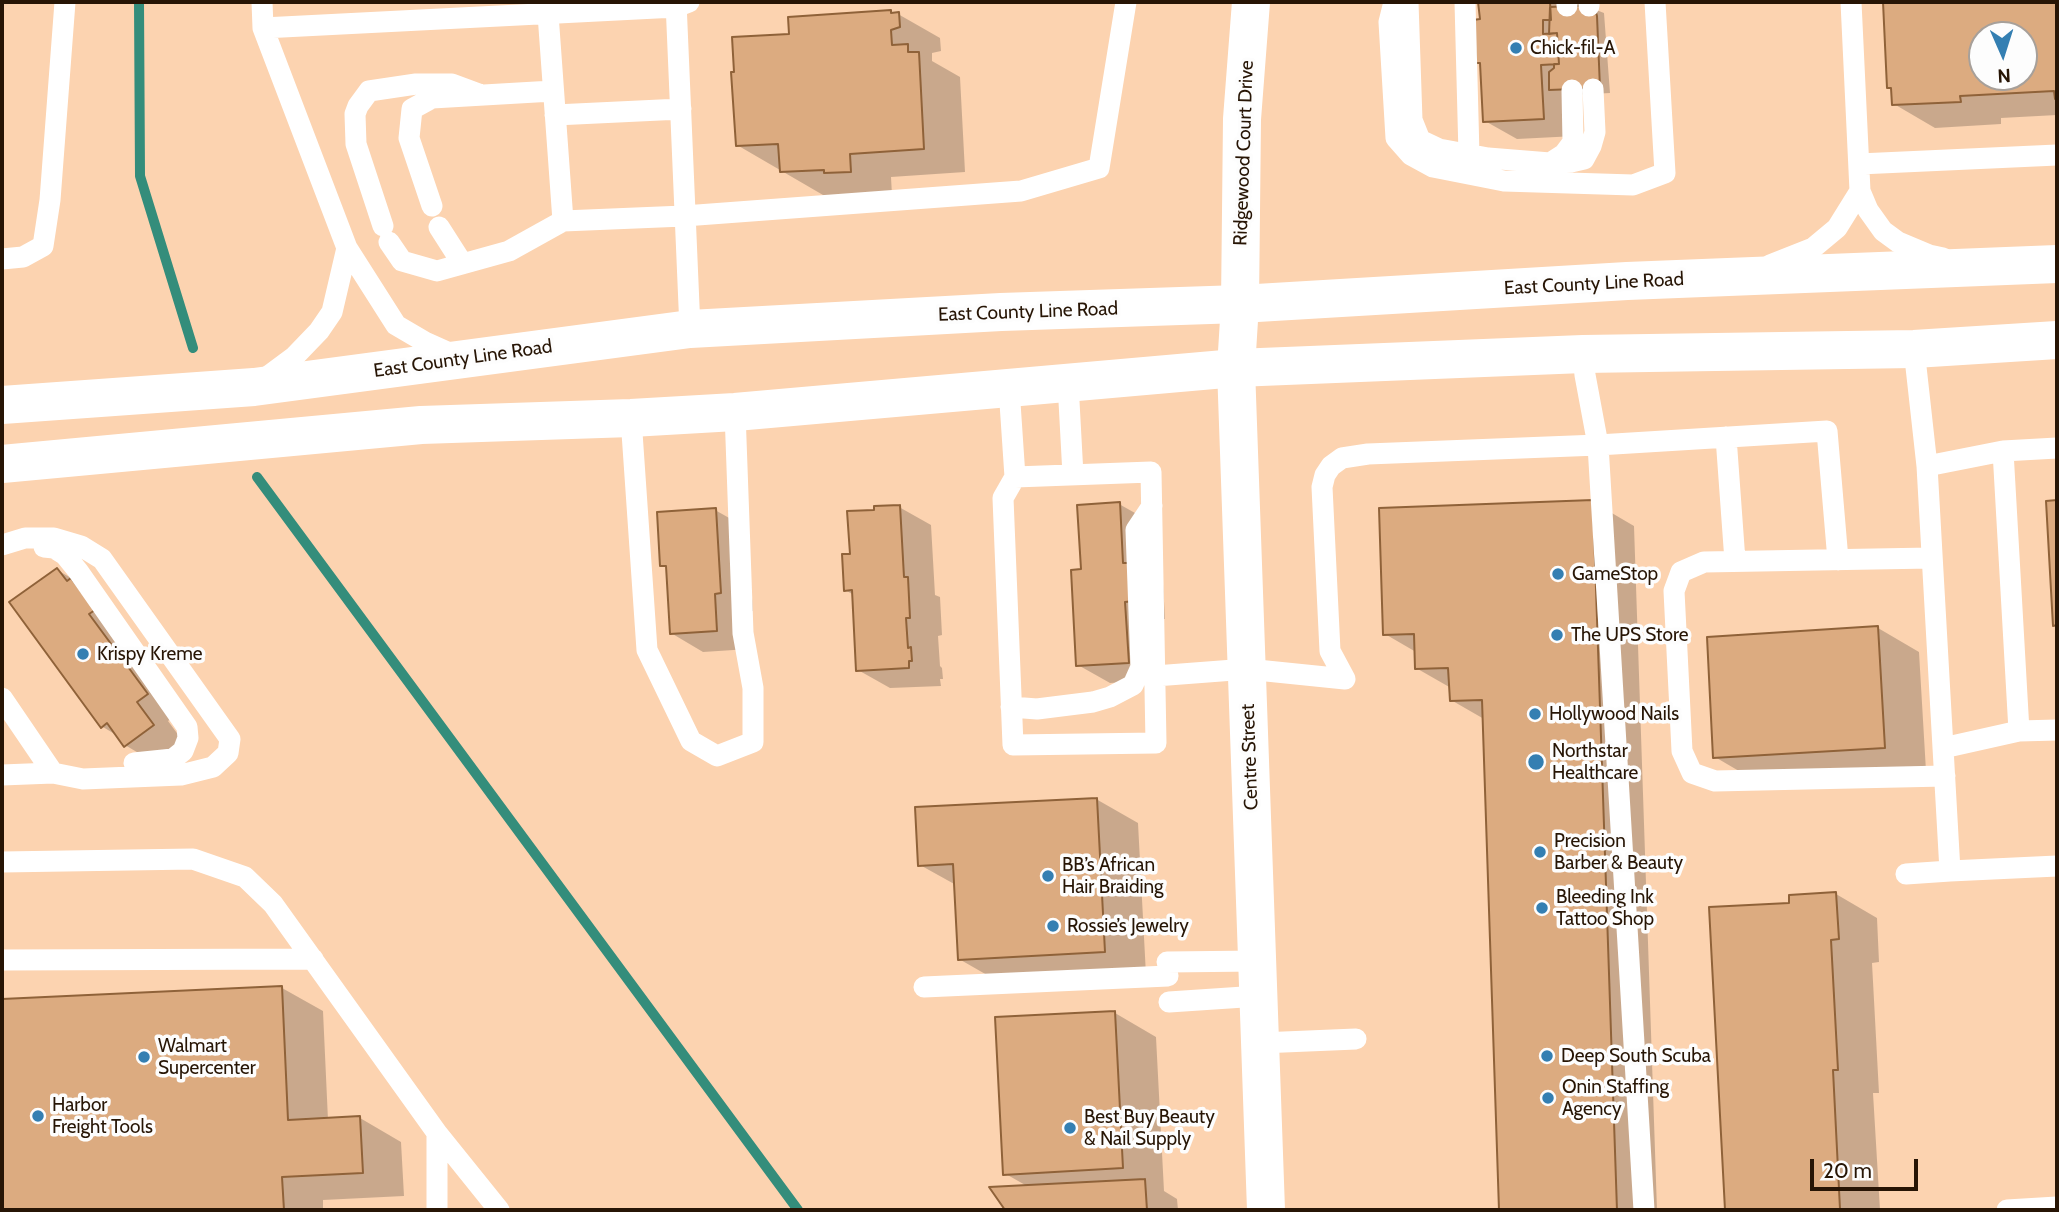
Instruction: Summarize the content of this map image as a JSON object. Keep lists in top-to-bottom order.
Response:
{
  "streets": {
    "main road": ["Ridgewood Court Drive", "East County Line Road", "Centre Street"]
  },
  "crossings": [
    ["Ridgewood Court Drive", "East County Line Road"],
    ["Ridgewood Court Drive", "Centre Street"],
    ["East County Line Road", "Centre Street"]
  ],
  "places": [
    "Chick-fil-A",
    "GameStop",
    "The UPS Store",
    "Krispy Kreme",
    "Hollywood Nails",
    "Northstar Healthcare",
    "Precision Barber & Beauty",
    "BB’s African Hair Braiding",
    "Bleeding Ink Tattoo Shop",
    "Rossie’s Jewelry",
    "Deep South Scuba",
    "Walmart Supercenter",
    "Onin Staffing Agency",
    "Harbor Freight Tools",
    "Best Buy Beauty & Nail Supply"
  ],
  "scale_bar": "20 m",
  "north": "bottom"
}
